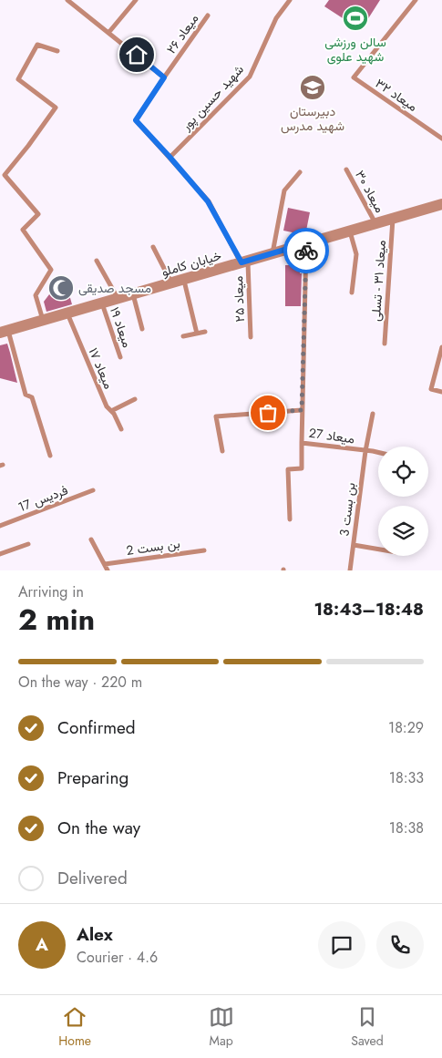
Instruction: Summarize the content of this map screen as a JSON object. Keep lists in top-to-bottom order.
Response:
{
  "streets": {
    "street": ["خیابان کاملو"],
    "lane": [
      "میعاد ۲۶",
      "میعاد ۳۲",
      "شهید حسین پور",
      "میعاد ۳۰",
      "میعاد ۳۱ - تسلی",
      "میعاد ۲۵",
      "میعاد ۱۹",
      "میعاد ۱۷",
      "میعاد 27",
      "فردیس 17",
      "بن بست 3",
      "بن بست 2"
    ]
  },
  "crossings": [
    ["میعاد ۲۶", "شهید حسین پور"],
    ["میعاد ۲۶", "خیابان کاملو"],
    ["میعاد ۲۶", "میعاد ۲۵"],
    ["میعاد ۳۰", "خیابان کاملو"],
    ["خیابان کاملو", "میعاد ۳۱ - تسلی"],
    ["خیابان کاملو", "میعاد ۲۵"],
    ["خیابان کاملو", "میعاد ۱۹"],
    ["خیابان کاملو", "میعاد ۱۷"],
    ["خیابان کاملو", "میعاد 27"],
    ["میعاد 27", "بن بست 3"]
  ],
  "places": {
    "sports": ["سالن ورزشی شهید علوی"],
    "school or university": ["دبیرستان شهید مدرس"],
    "mosque": ["مسجد صدیقی"]
  },
  "page": {
    "heading": ["2 min", "Arriving in", "18:43–18:48"],
    "panel": ["Alex", "Courier · 4.6"],
    "bar": "On the way · 220 m",
    "list": [
      ["Confirmed", "18:29"],
      ["Preparing", "18:33"],
      ["On the way", "18:38"],
      "Delivered"
    ],
    "round": "A",
    "tabs": ["Home", "Map", "Saved"]
  }
}
